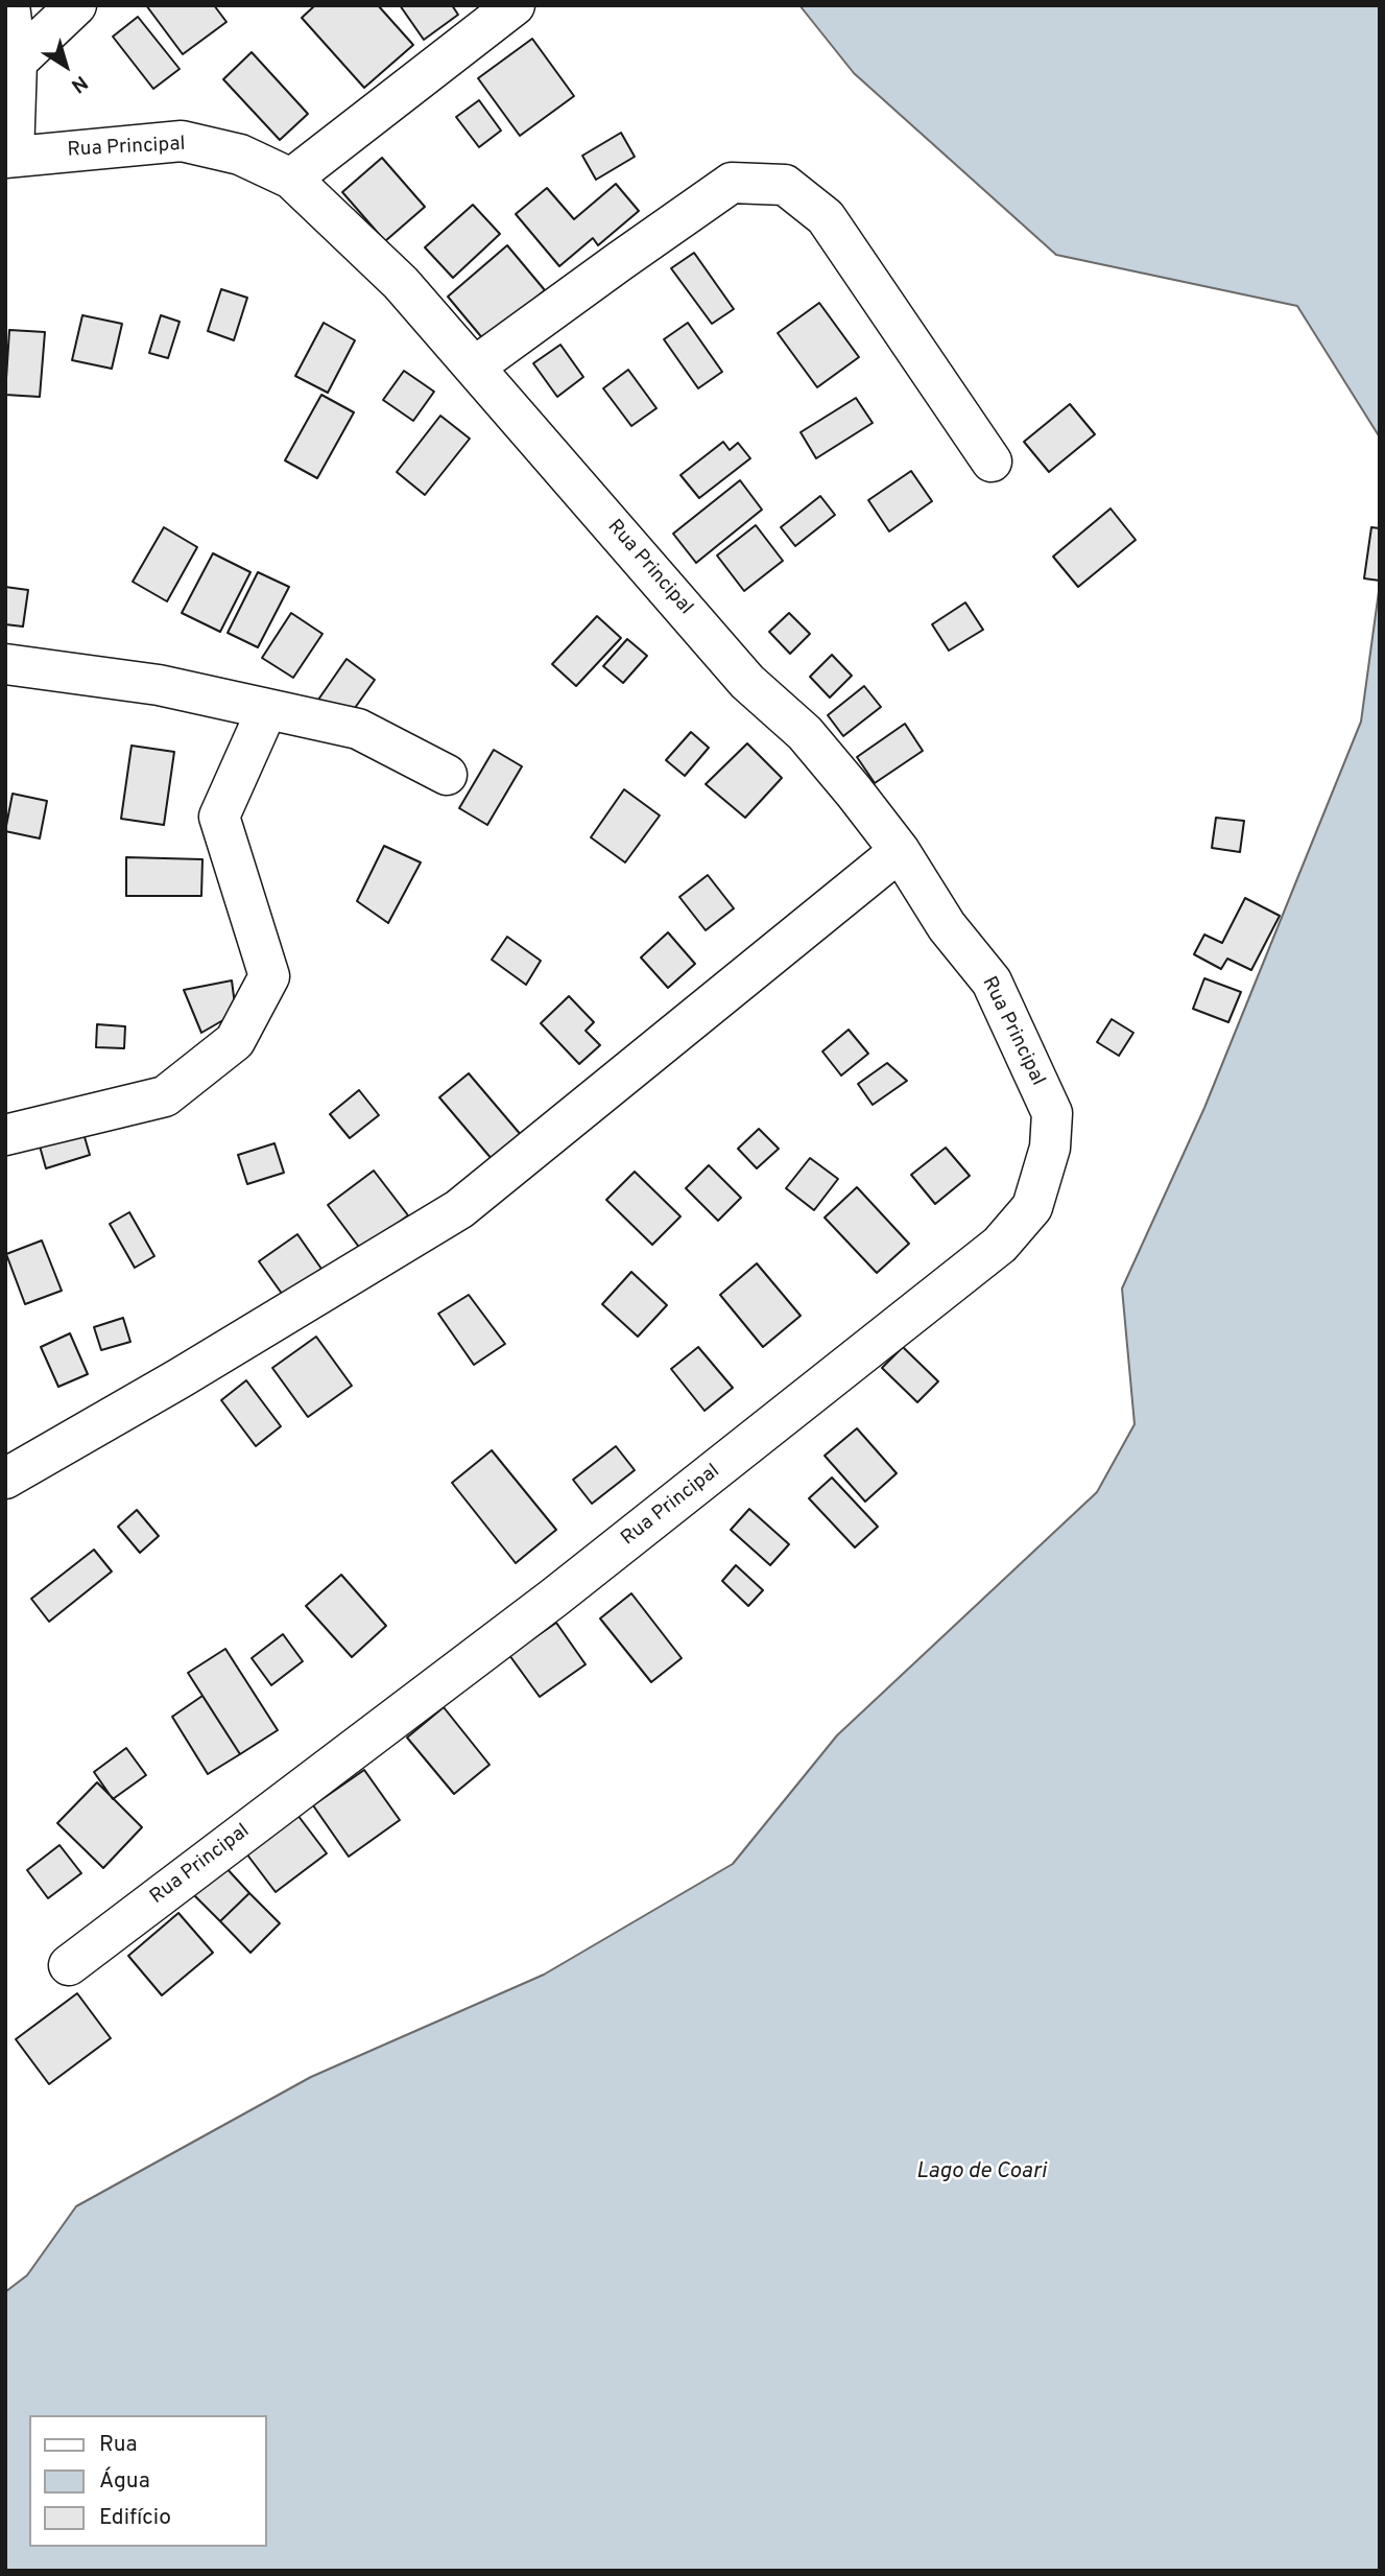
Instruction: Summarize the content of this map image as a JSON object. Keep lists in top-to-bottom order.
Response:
{
  "streets": {
    "street": ["Rua Principal"]
  },
  "water": ["Lago de Coari"],
  "legend": ["Rua", "Água", "Edifício"],
  "north": "bottom right"
}
